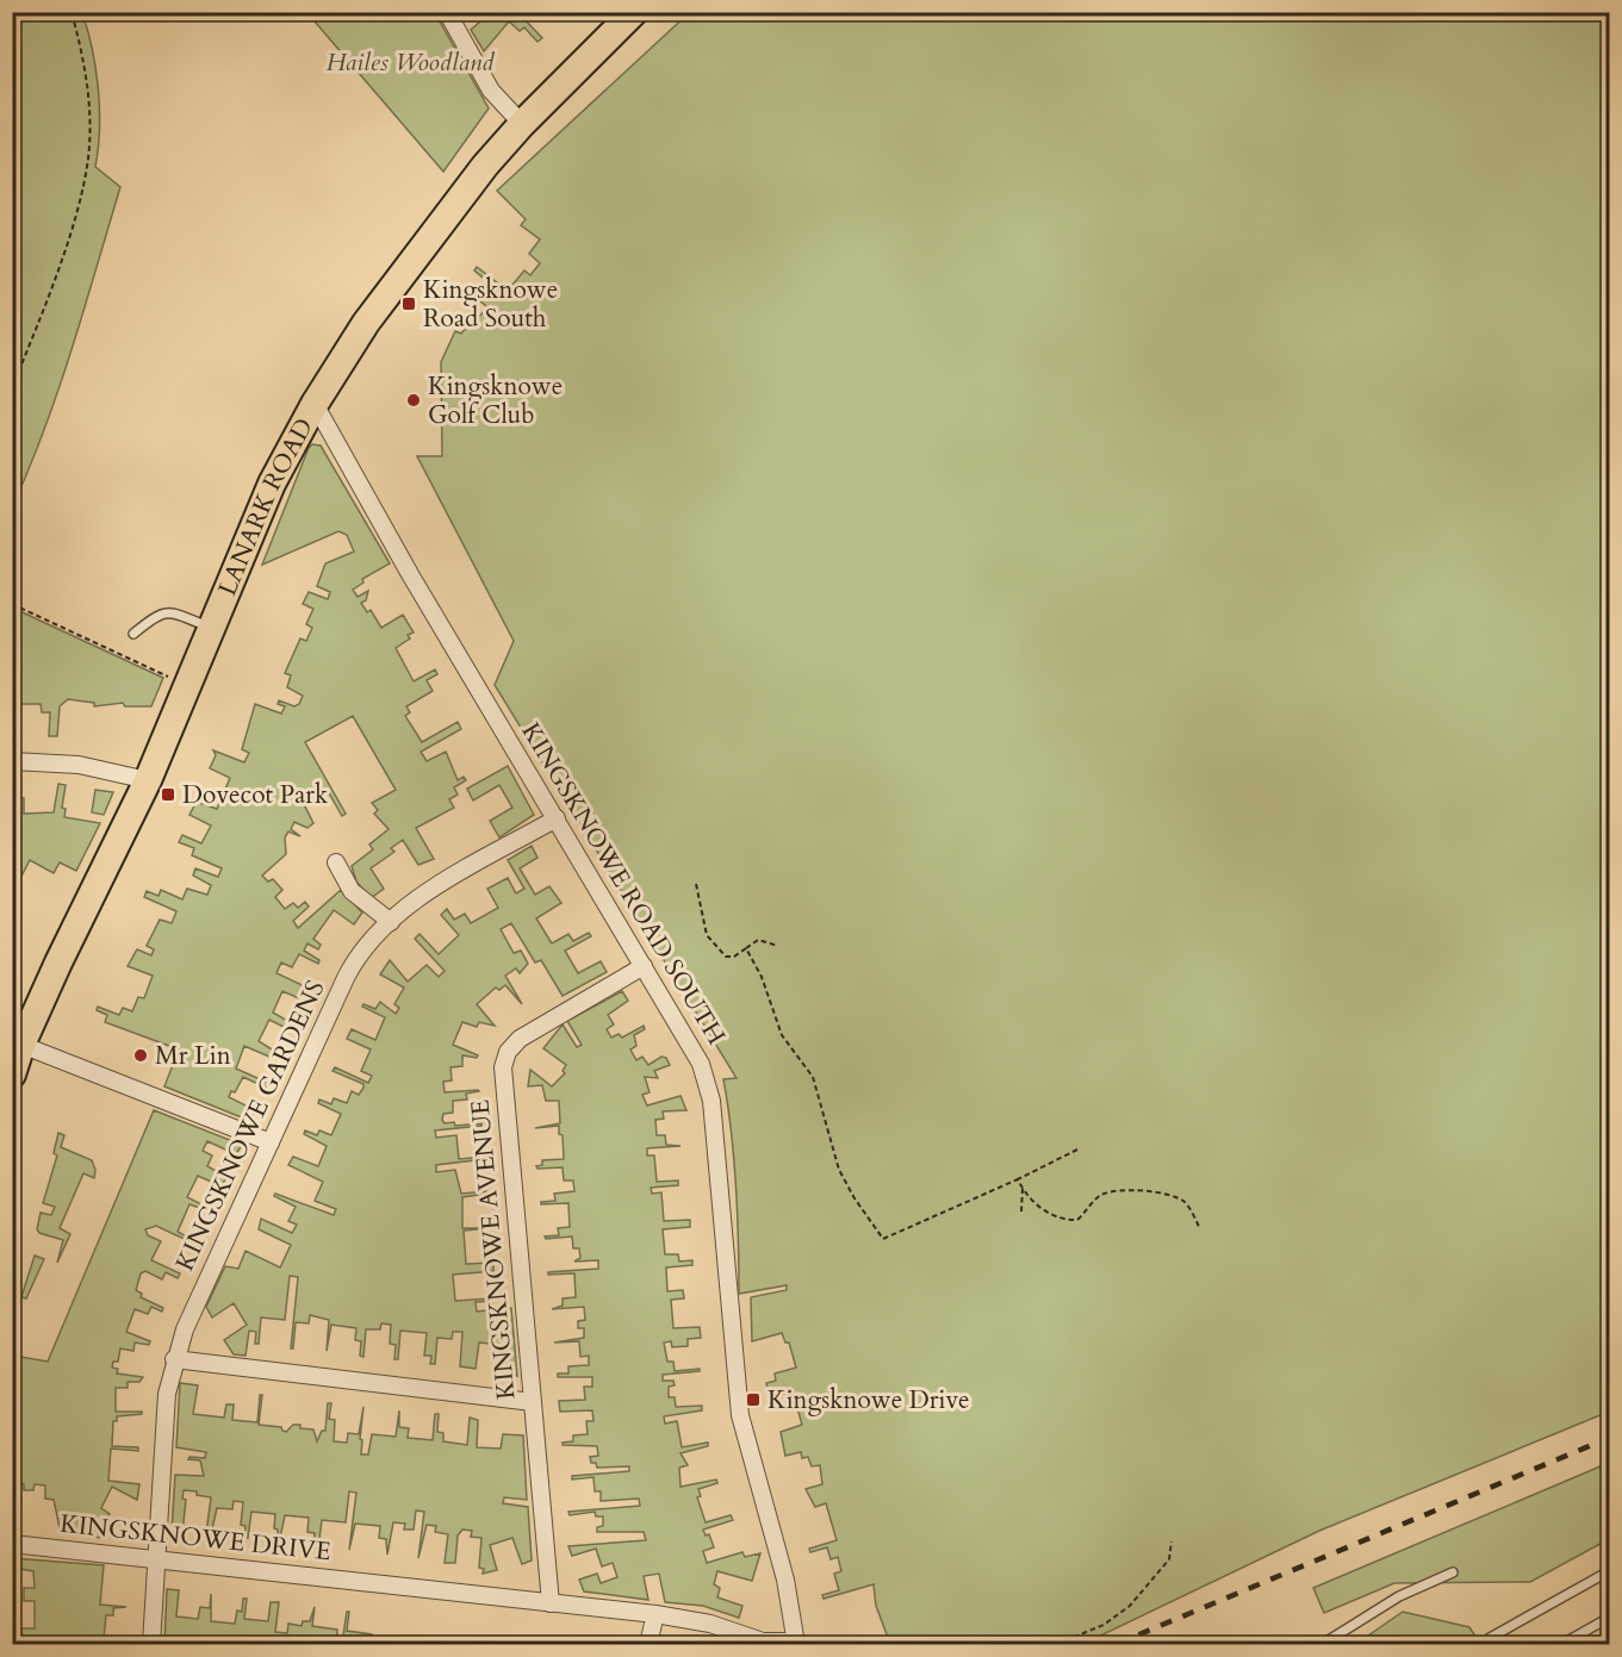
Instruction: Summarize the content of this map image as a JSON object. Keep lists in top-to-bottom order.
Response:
{
  "streets": {
    "main road": ["LANARK ROAD"],
    "street": [
      "KINGSKNOWE ROAD SOUTH",
      "KINGSKNOWE GARDENS",
      "KINGSKNOWE AVENUE",
      "KINGSKNOWE DRIVE"
    ]
  },
  "crossings": [
    ["LANARK ROAD", "KINGSKNOWE ROAD SOUTH"],
    ["KINGSKNOWE ROAD SOUTH", "KINGSKNOWE GARDENS"],
    ["KINGSKNOWE ROAD SOUTH", "KINGSKNOWE AVENUE"],
    ["KINGSKNOWE ROAD SOUTH", "KINGSKNOWE DRIVE"],
    ["KINGSKNOWE GARDENS", "KINGSKNOWE DRIVE"],
    ["KINGSKNOWE AVENUE", "KINGSKNOWE DRIVE"]
  ],
  "parks": ["Hailes Woodland"],
  "places": {
    "transit": ["Kingsknowe Road South", "Dovecot Park", "Kingsknowe Drive"],
    "other": ["Kingsknowe Golf Club", "Mr Lin"]
  }
}
